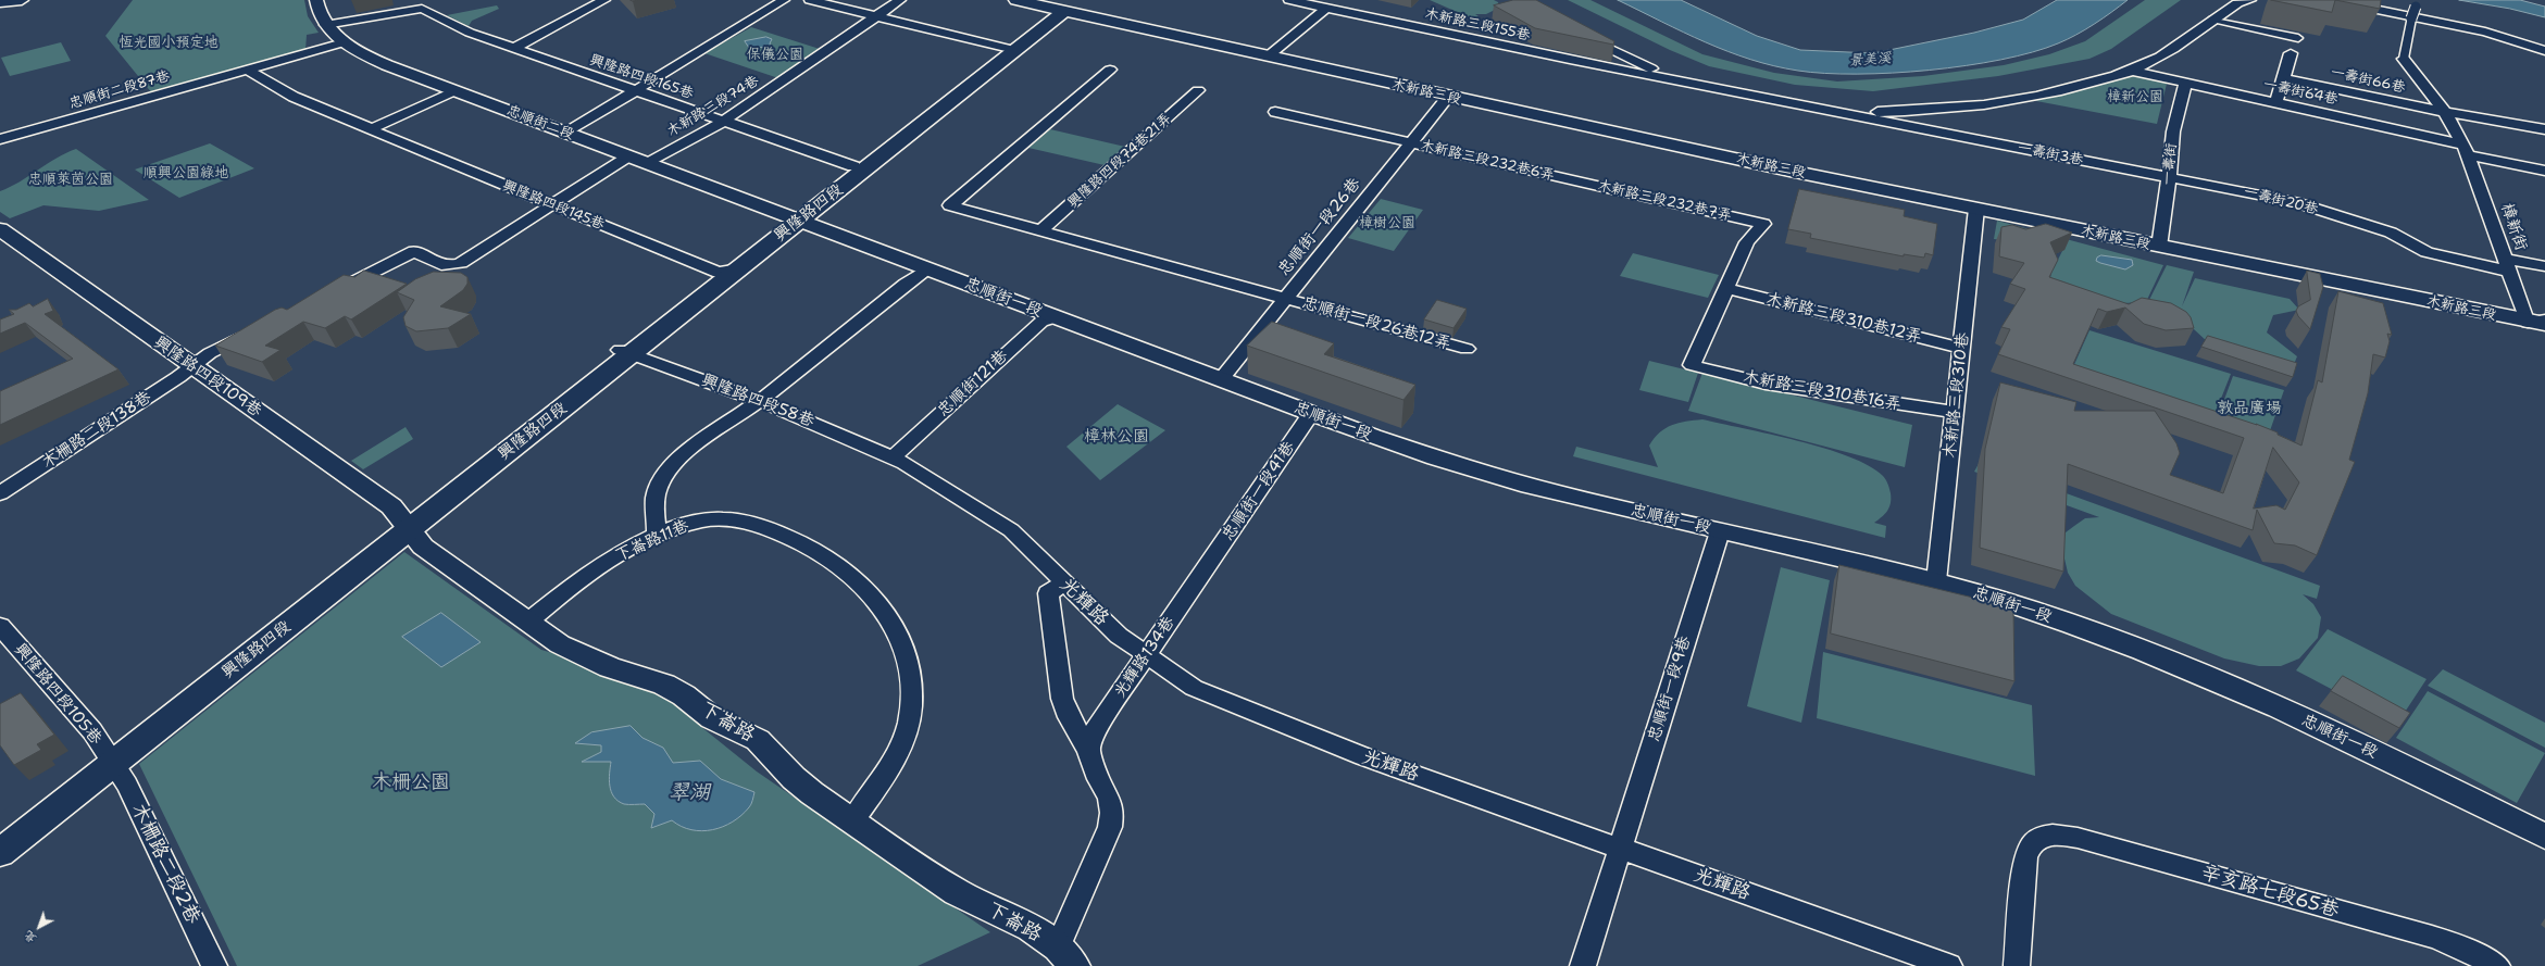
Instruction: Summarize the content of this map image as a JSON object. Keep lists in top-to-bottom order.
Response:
{
  "streets": {
    "main road": ["木新路三段", "興隆路四段"],
    "street": [
      "木新路三段155巷",
      "興隆路四段165巷",
      "一壽街66巷",
      "忠順街二段87巷",
      "一壽街64巷",
      "木新路三段74巷",
      "忠順街二段",
      "一壽街3巷",
      "興隆路四段74巷21弄",
      "木新路三段232巷6弄",
      "一壽街",
      "木新路三段232巷7弄",
      "一壽街20巷",
      "興隆路四段145巷",
      "忠順街一段26巷",
      "樟新街",
      "忠順街一段",
      "木新路三段310巷12弄",
      "忠順街一段26巷12弄",
      "興隆路四段109巷",
      "忠順街121巷",
      "木新路三段310巷16弄",
      "木新路三段310巷",
      "興隆路四段58巷",
      "木柵路二段138巷",
      "忠順街一段41巷",
      "下崙路11巷",
      "光輝路",
      "光輝路134巷",
      "忠順街一段9巷",
      "興隆路四段105巷",
      "下崙路",
      "木柵路二段2巷",
      "辛亥路七段65巷"
    ]
  },
  "crossings": [
    ["興隆路四段165巷", "木新路三段74巷"],
    ["興隆路四段165巷", "忠順街二段"],
    ["興隆路四段165巷", "興隆路四段"],
    ["一壽街66巷", "樟新街"],
    ["忠順街二段87巷", "忠順街二段"],
    ["忠順街二段87巷", "興隆路四段145巷"],
    ["木新路三段", "一壽街"],
    ["木新路三段", "興隆路四段"],
    ["木新路三段", "忠順街一段26巷"],
    ["木新路三段", "樟新街"],
    ["木新路三段", "木新路三段310巷"],
    ["一壽街64巷", "一壽街"],
    ["一壽街64巷", "樟新街"],
    ["木新路三段74巷", "忠順街二段"],
    ["忠順街二段", "興隆路四段"],
    ["忠順街二段", "忠順街一段"],
    ["一壽街3巷", "一壽街"],
    ["一壽街3巷", "一壽街20巷"],
    ["興隆路四段74巷21弄", "忠順街一段26巷12弄"],
    ["木新路三段232巷6弄", "木新路三段232巷7弄"],
    ["木新路三段232巷6弄", "忠順街一段26巷"],
    ["一壽街", "一壽街20巷"],
    ["木新路三段232巷7弄", "木新路三段310巷12弄"],
    ["木新路三段232巷7弄", "木新路三段310巷16弄"],
    ["一壽街20巷", "樟新街"],
    ["興隆路四段145巷", "興隆路四段"],
    ["興隆路四段", "忠順街一段"],
    ["興隆路四段", "興隆路四段109巷"],
    ["興隆路四段", "興隆路四段58巷"],
    ["興隆路四段", "興隆路四段105巷"],
    ["興隆路四段", "下崙路"],
    ["興隆路四段", "木柵路二段2巷"],
    ["忠順街一段26巷", "忠順街一段"],
    ["忠順街一段26巷", "忠順街一段26巷12弄"],
    ["忠順街一段", "忠順街121巷"],
    ["忠順街一段", "木新路三段310巷"],
    ["忠順街一段", "忠順街一段41巷"],
    ["忠順街一段", "忠順街一段9巷"],
    ["木新路三段310巷12弄", "木新路三段310巷16弄"],
    ["木新路三段310巷12弄", "木新路三段310巷"],
    ["興隆路四段109巷", "木柵路二段138巷"],
    ["興隆路四段109巷", "下崙路"],
    ["忠順街121巷", "興隆路四段58巷"],
    ["忠順街121巷", "光輝路"],
    ["木新路三段310巷16弄", "木新路三段310巷"],
    ["興隆路四段58巷", "光輝路"],
    ["忠順街一段41巷", "光輝路134巷"],
    ["下崙路11巷", "下崙路"],
    ["光輝路", "光輝路134巷"],
    ["光輝路", "忠順街一段9巷"],
    ["光輝路", "下崙路"],
    ["光輝路134巷", "下崙路"],
    ["興隆路四段105巷", "木柵路二段2巷"]
  ],
  "water": ["景美溪", "翠湖"],
  "parks": [
    "恆光國小預定地",
    "保儀公園",
    "樟新公園",
    "順興公園綠地",
    "忠順萊茵公園",
    "樟樹公園",
    "敦品廣場",
    "樟林公園",
    "木柵公園"
  ],
  "north": "bottom left"
}
